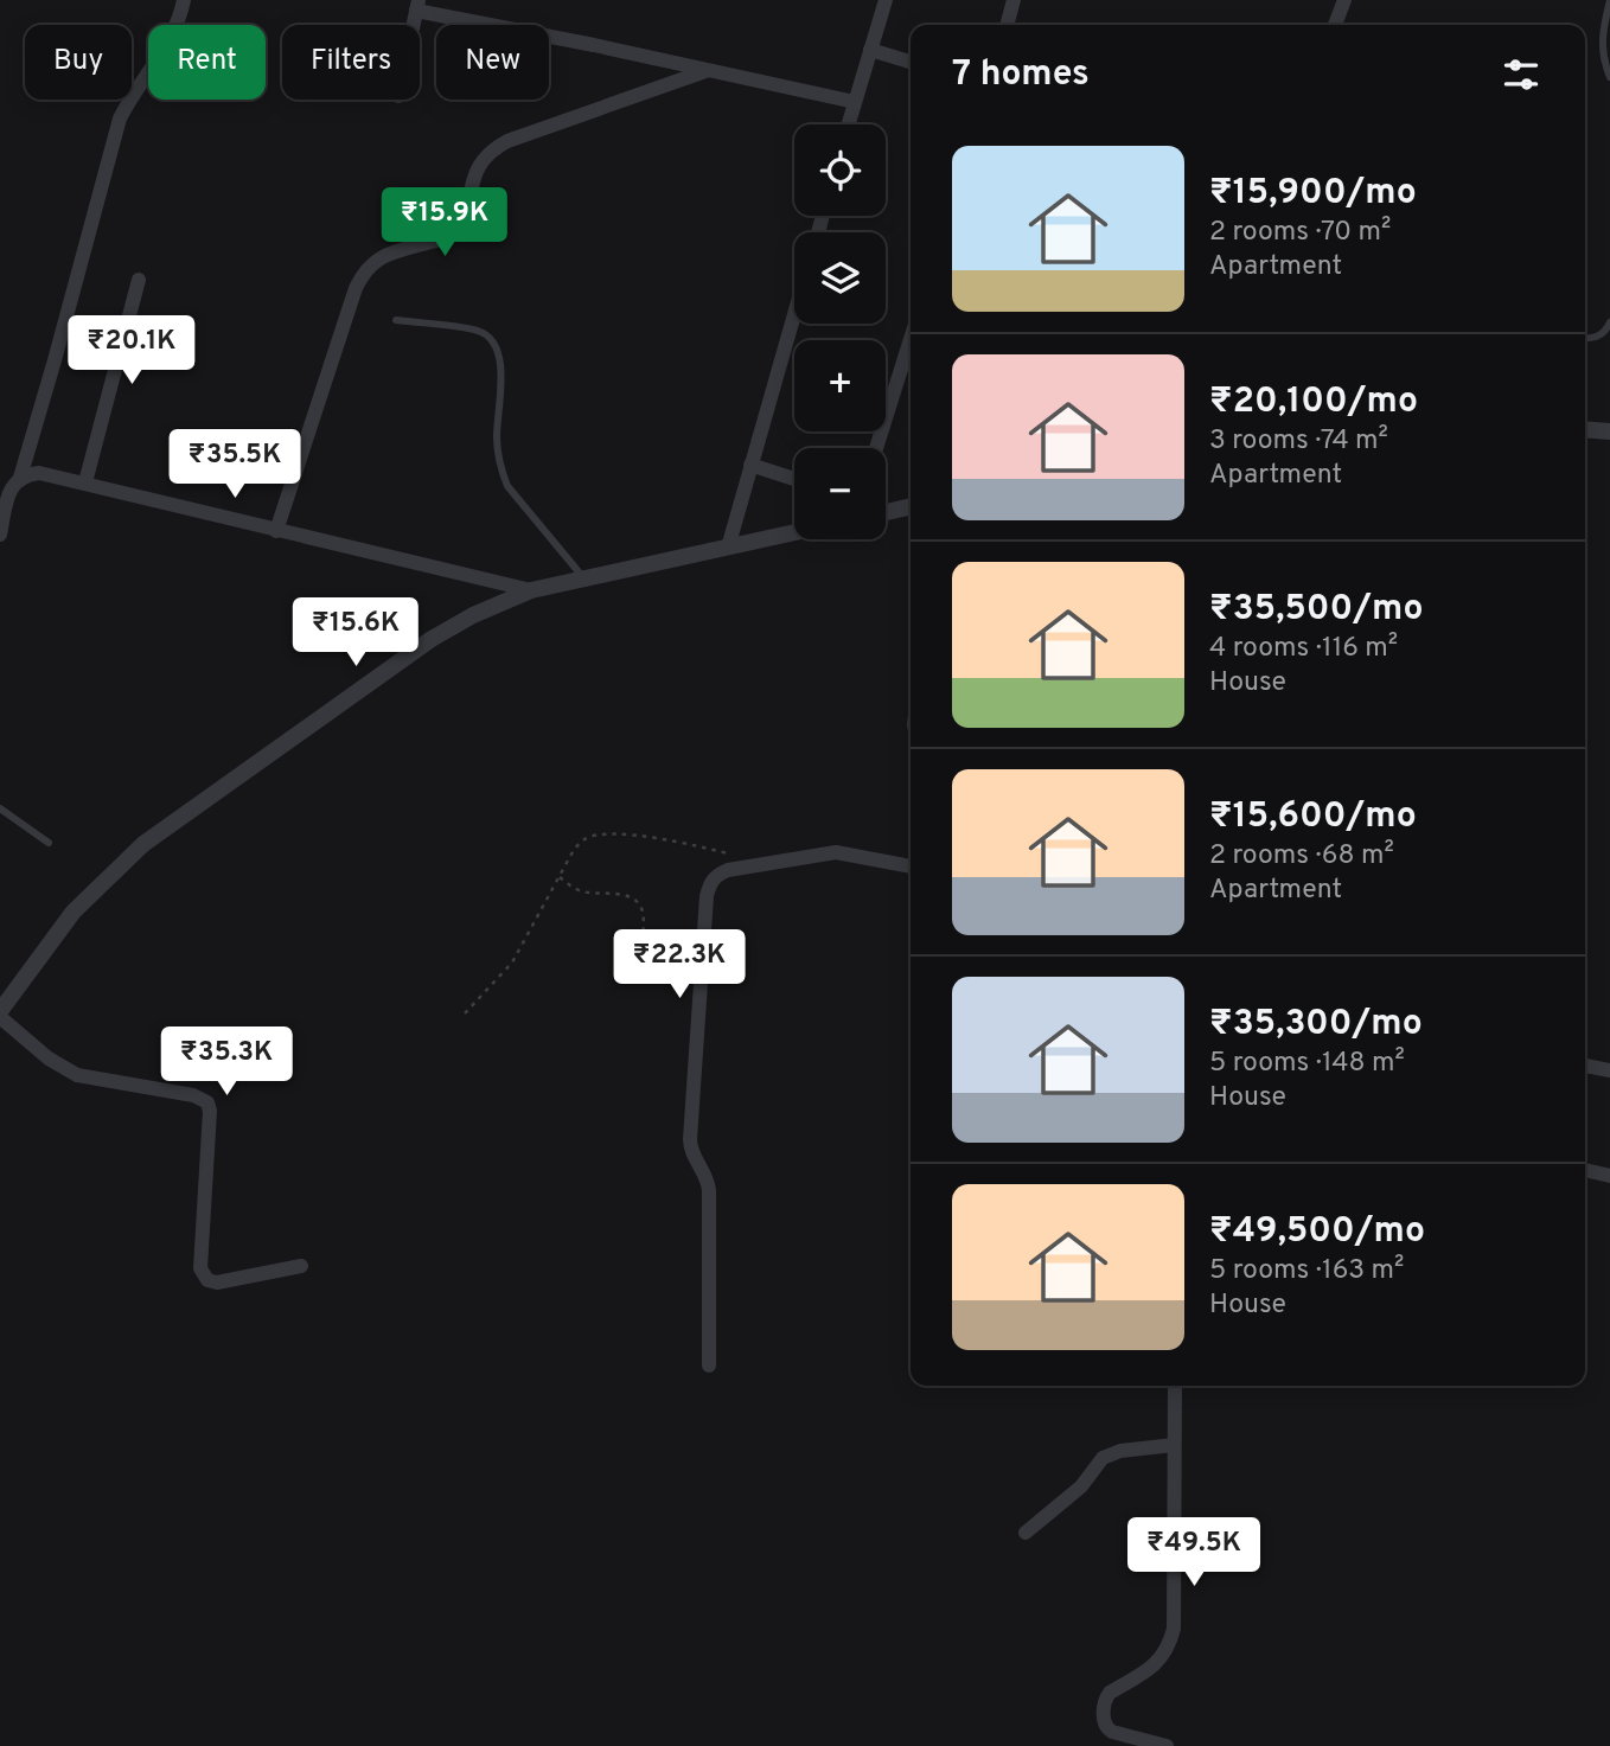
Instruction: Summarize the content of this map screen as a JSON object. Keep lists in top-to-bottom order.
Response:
{
  "page": {
    "chip": [
      "Buy",
      "Rent",
      "Filters",
      "New"
    ],
    "heading": "7 homes",
    "map_buttons": ["+", "−"],
    "list": [
      {
        "name": "₹15,900/mo",
        "note": "2 rooms · 70 m² · Apartment"
      },
      {
        "name": "₹20,100/mo",
        "note": "3 rooms · 74 m² · Apartment"
      },
      {
        "name": "₹35,500/mo",
        "note": "4 rooms · 116 m² · House"
      },
      {
        "name": "₹15,600/mo",
        "note": "2 rooms · 68 m² · Apartment"
      },
      {
        "name": "₹35,300/mo",
        "note": "5 rooms · 148 m² · House"
      },
      {
        "name": "₹49,500/mo",
        "note": "5 rooms · 163 m² · House"
      }
    ],
    "price": [
      "₹15.9K",
      "₹20.1K",
      "₹35.5K",
      "₹15.6K",
      "₹22.3K",
      "₹35.3K",
      "₹49.5K"
    ]
  }
}
